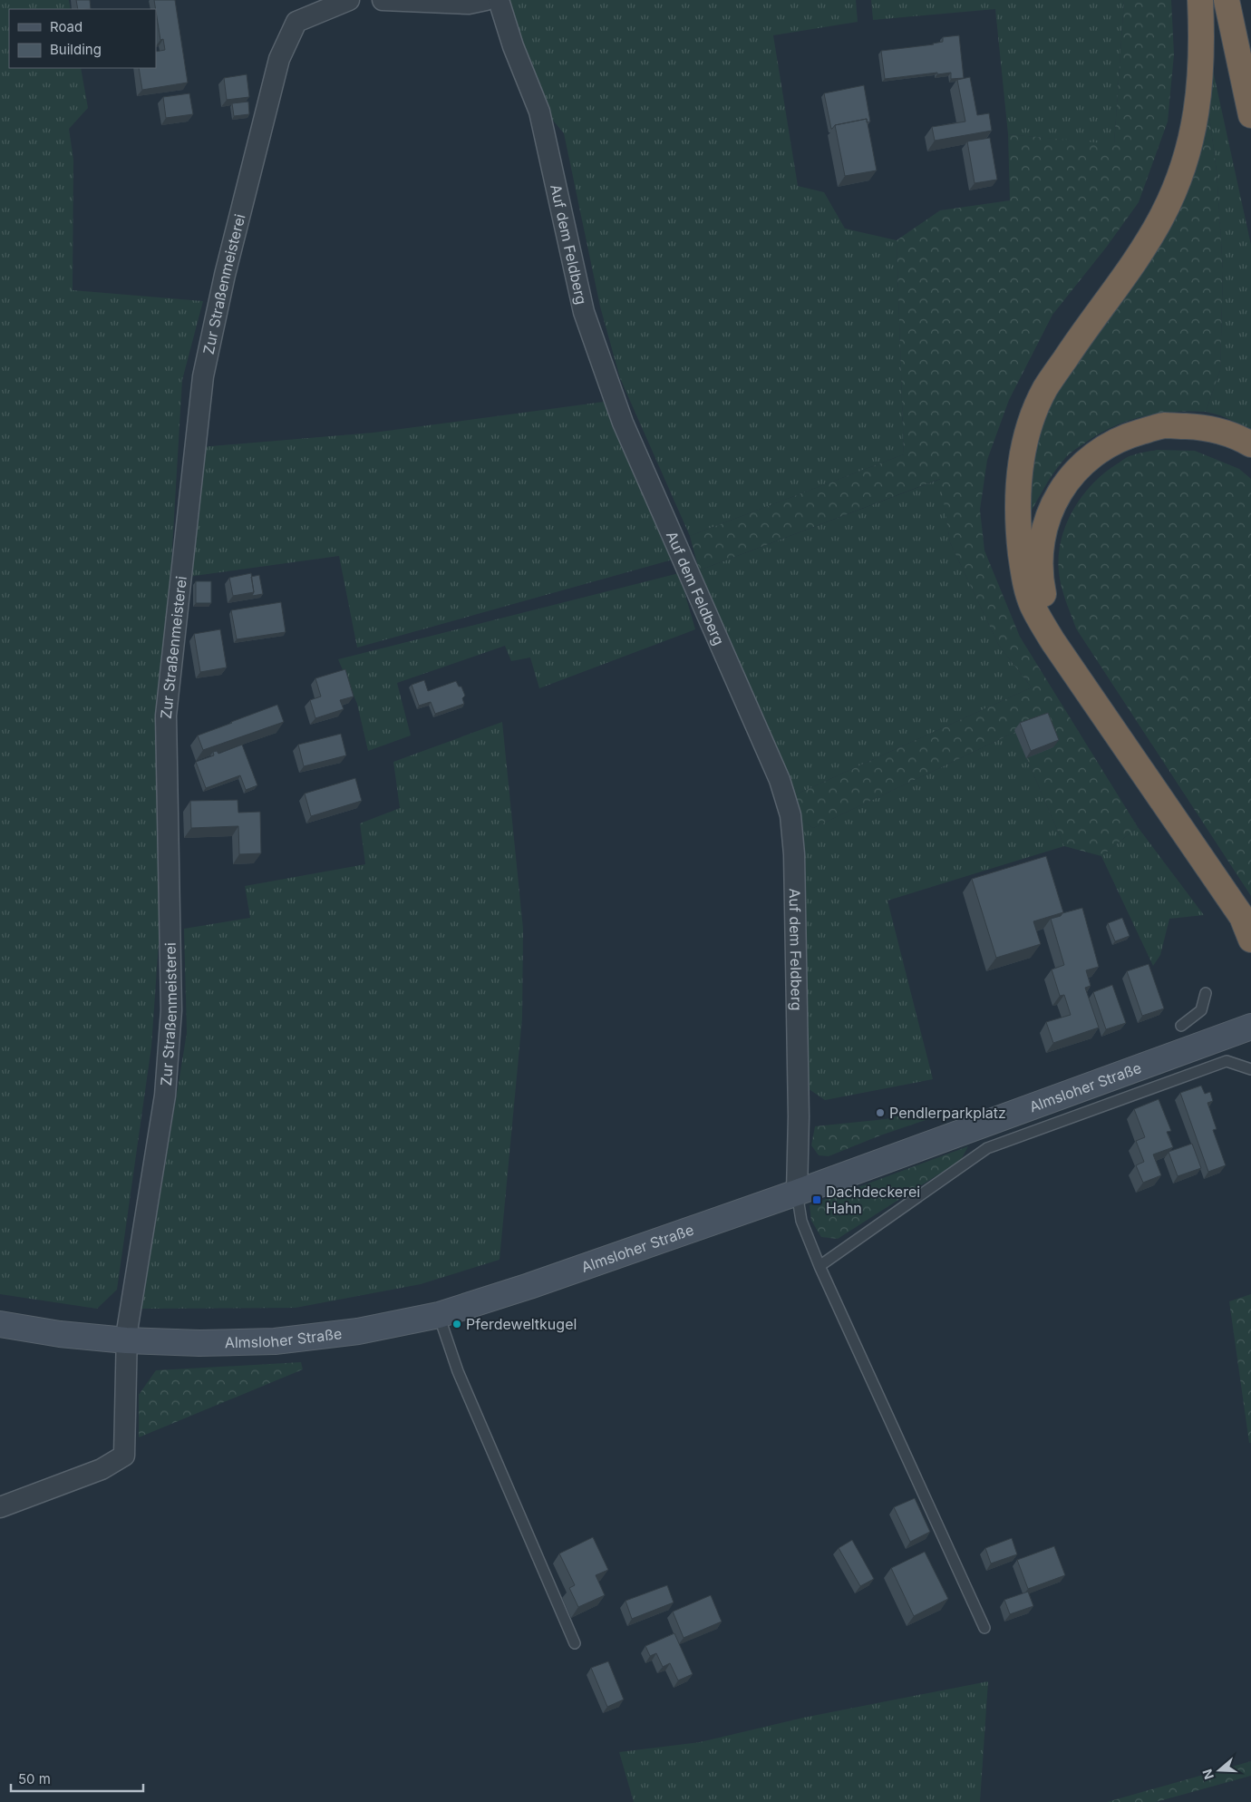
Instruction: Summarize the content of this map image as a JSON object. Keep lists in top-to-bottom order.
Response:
{
  "streets": {
    "street": ["Auf dem Feldberg", "Zur Straßenmeisterei", "Almsloher Straße"]
  },
  "crossings": [
    ["Auf dem Feldberg", "Almsloher Straße"],
    ["Zur Straßenmeisterei", "Almsloher Straße"]
  ],
  "places": {
    "other": ["Pendlerparkplatz", "Pferdeweltkugel"],
    "transit": ["Dachdeckerei Hahn"]
  },
  "legend": ["Road", "Building"],
  "scale_bar": "50 m",
  "north": "left"
}
